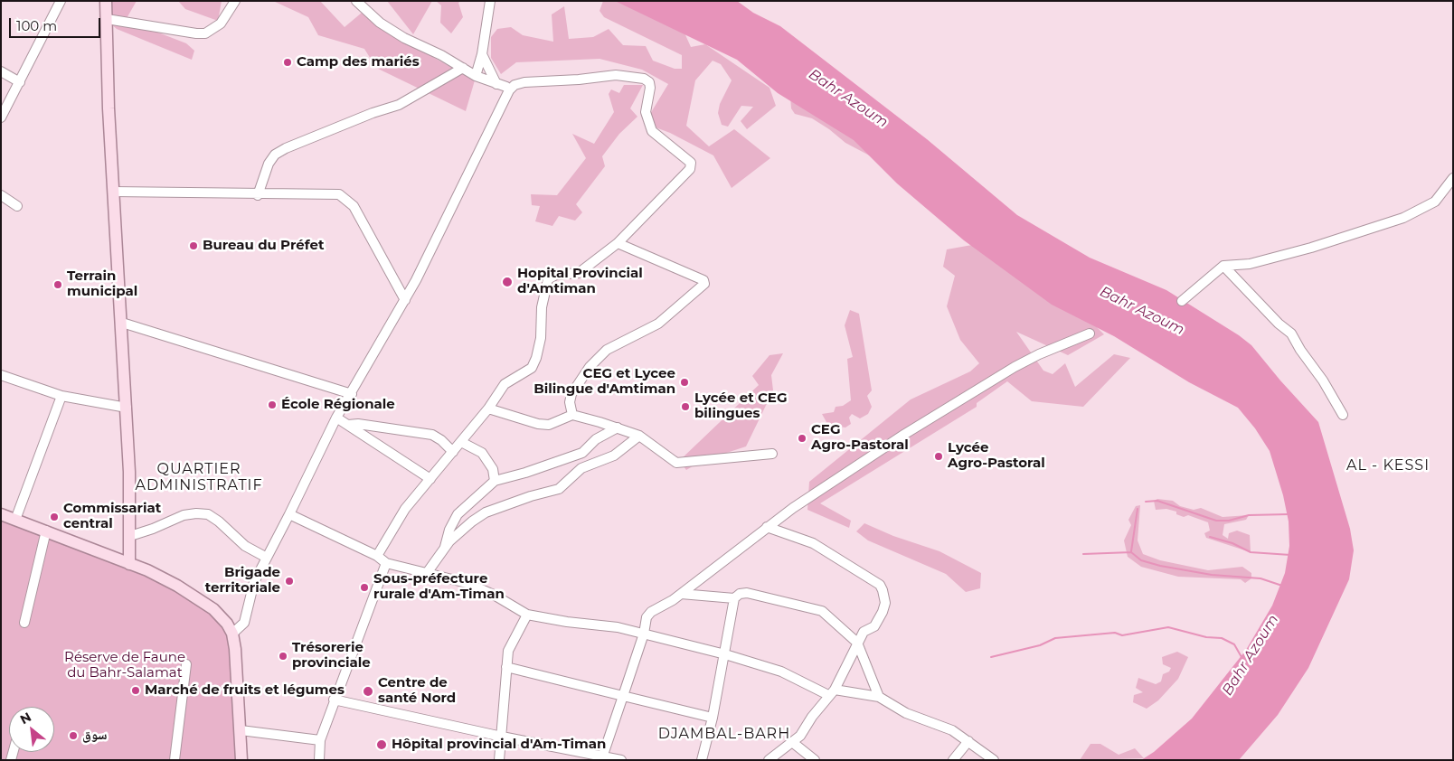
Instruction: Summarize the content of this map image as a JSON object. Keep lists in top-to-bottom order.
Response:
{
  "districts": ["AL - KESSI", "QUARTIER ADMINISTRATIF", "DJAMBAL-BARH"],
  "water": ["Bahr Azoum"],
  "parks": ["Réserve de Faune du Bahr-Salamat"],
  "places": [
    "Camp des mariés",
    "Bureau du Préfet",
    "Hopital Provincial d'Amtiman",
    "Terrain municipal",
    "CEG et Lycee Bilingue d'Amtiman",
    "École Régionale",
    "Lycée et CEG bilingues",
    "CEG Agro-Pastoral",
    "Lycée Agro-Pastoral",
    "Commissariat central",
    "Brigade territoriale",
    "Sous-préfecture rurale d'Am-Timan",
    "Trésorerie provinciale",
    "Marché de fruits et légumes",
    "Centre de santé Nord",
    "سوق",
    "Hôpital provincial d'Am-Timan"
  ],
  "scale_bar": "100 m",
  "north": "top left"
}
